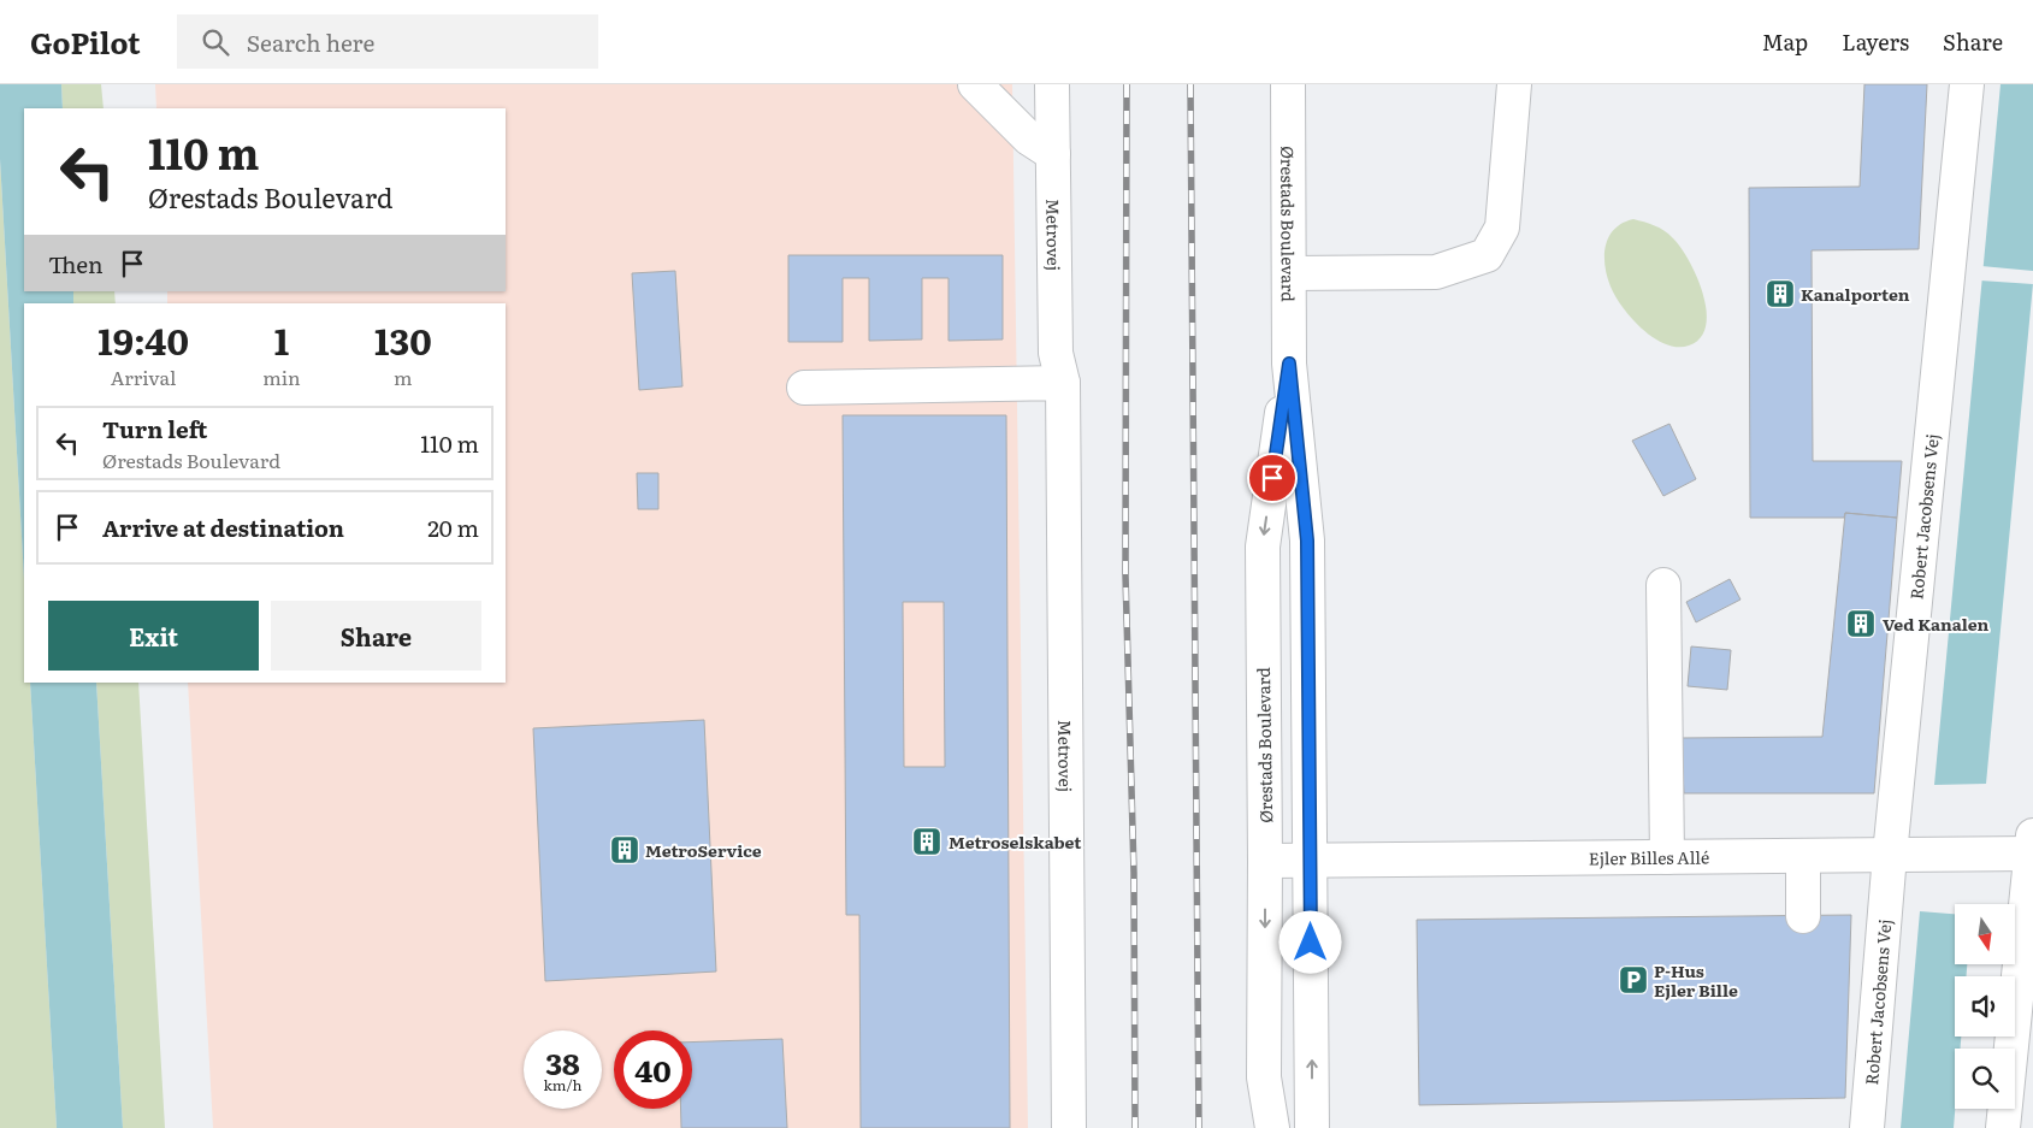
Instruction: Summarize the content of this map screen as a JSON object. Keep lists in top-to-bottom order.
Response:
{
  "streets": {
    "street": [
      "Ørestads Boulevard",
      "Metrovej",
      "Robert Jacobsens Vej",
      "Ejler Billes Allé"
    ]
  },
  "crossings": [
    ["Ørestads Boulevard", "Ejler Billes Allé"],
    ["Robert Jacobsens Vej", "Ejler Billes Allé"]
  ],
  "places": {
    "building": [
      "Kanalporten",
      "Ved Kanalen",
      "Metroselskabet",
      "MetroService"
    ],
    "parking": ["P-Hus Ejler Bille"]
  },
  "north": "bottom",
  "page": {
    "header": "GoPilot",
    "search": "Search here",
    "nav": ["Map", "Layers", "Share"],
    "turn": ["110 m", "Ørestads Boulevard"],
    "then": "Then",
    "eta": [
      "19:40",
      "Arrival",
      "1",
      "min",
      "130",
      "m"
    ],
    "list": [
      {
        "name": "Turn left",
        "note": "Ørestads Boulevard",
        "value": "110 m"
      },
      {
        "name": "Arrive at destination",
        "value": "20 m"
      }
    ],
    "buttons": ["Exit", "Share"],
    "speed": "38 km/h",
    "limit": "40"
  }
}
